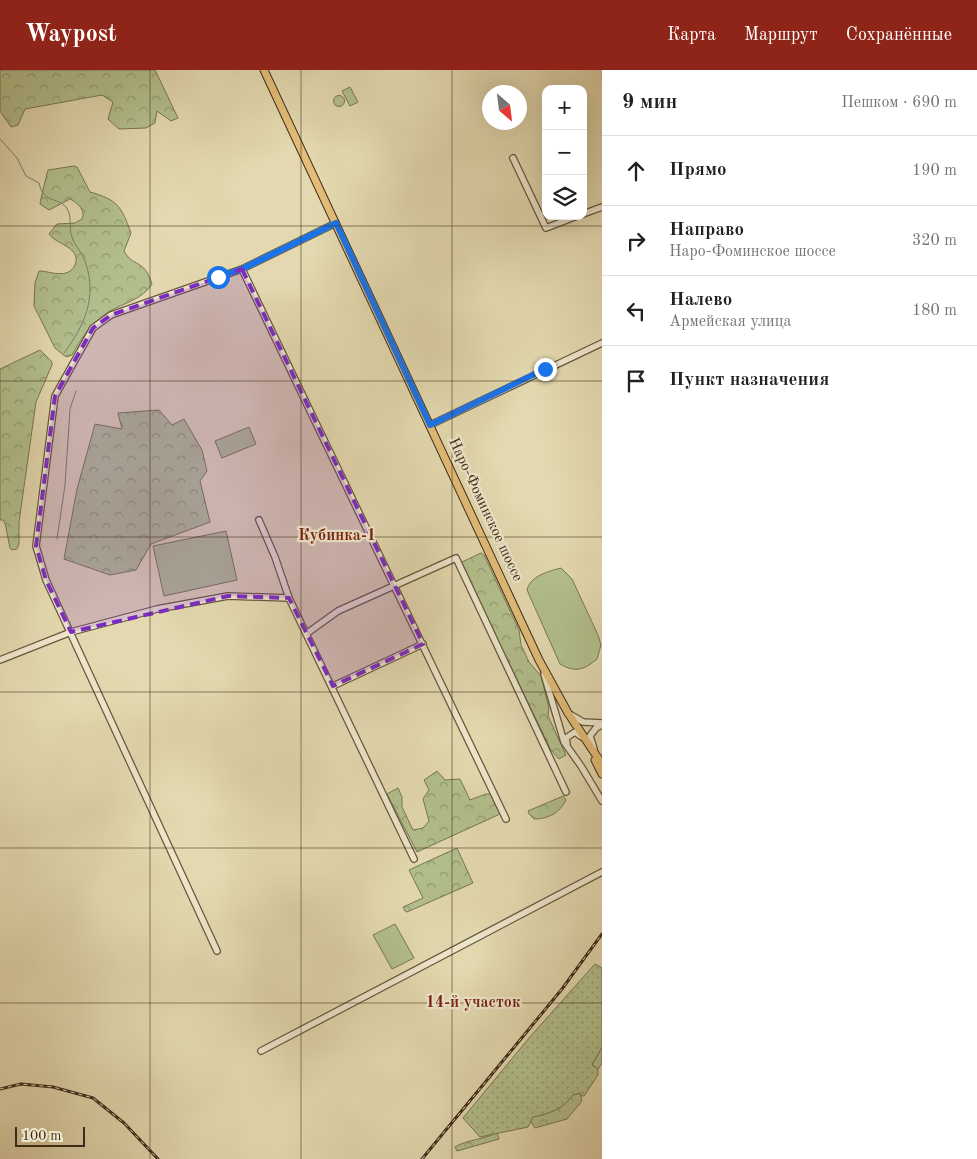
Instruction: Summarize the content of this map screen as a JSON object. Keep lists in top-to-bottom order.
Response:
{
  "streets": {
    "main road": ["Наро-Фоминское шоссе"]
  },
  "districts": ["Кубинка-1", "14-й участок"],
  "scale_bar": "100 m",
  "north": "bottom right",
  "page": {
    "header": "Waypost",
    "nav": ["Карта", "Маршрут", "Сохранённые"],
    "heading": ["9 мин", "Пешком · 690 m"],
    "map_buttons": ["+", "−"],
    "list": [
      ["Прямо", "190 m"],
      ["Направо", "Наро-Фоминское шоссе", "320 m"],
      ["Налево", "Армейская улица", "180 m"],
      "Пункт назначения"
    ],
    "scale": "100 m"
  }
}
